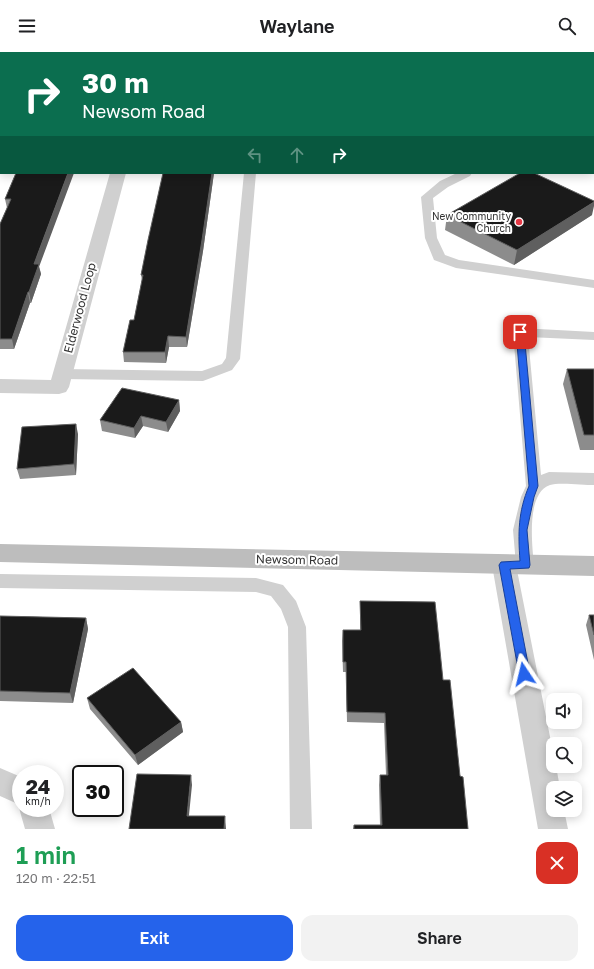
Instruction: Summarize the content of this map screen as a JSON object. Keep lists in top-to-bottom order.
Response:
{
  "streets": {
    "street": ["Elderwood Loop", "Newsom Road"]
  },
  "places": ["New Community Church"],
  "page": {
    "header": "Waylane",
    "turn": ["30 m", "Newsom Road"],
    "speed": "24 km/h",
    "limit": "30",
    "heading": ["1 min", "120 m · 22:51"],
    "buttons": ["Exit", "Share"]
  }
}
